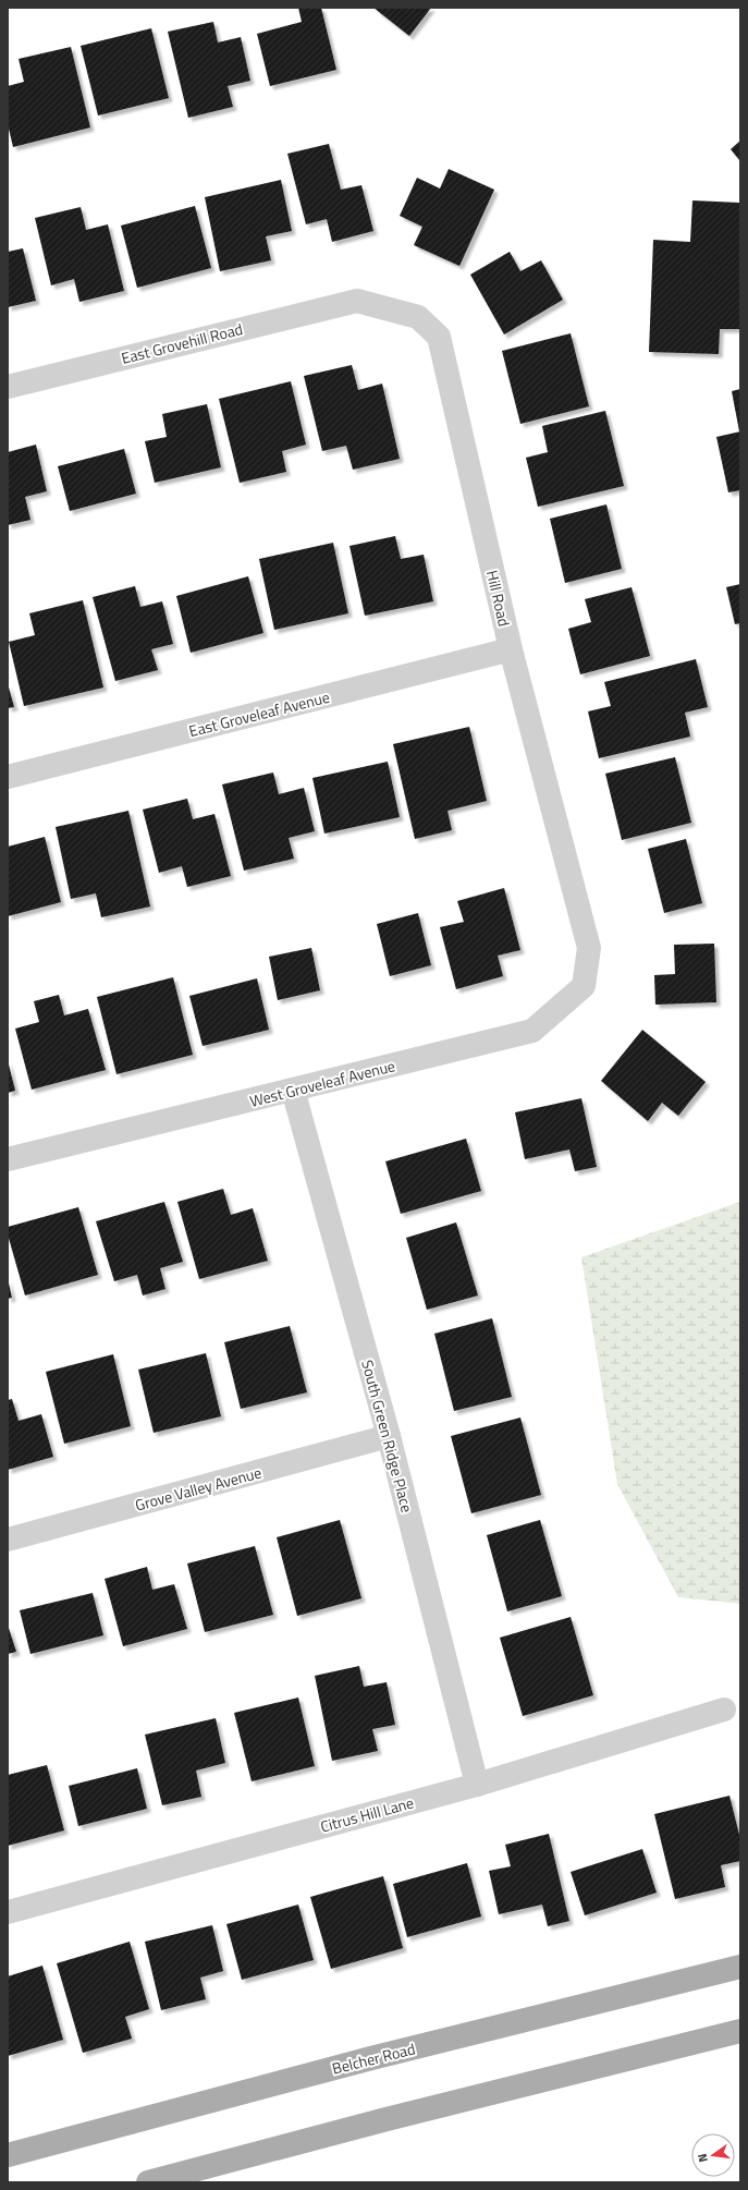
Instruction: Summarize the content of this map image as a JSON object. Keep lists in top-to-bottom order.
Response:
{
  "streets": {
    "main road": ["Belcher Road"],
    "street": [
      "East Grovehill Road",
      "Hill Road",
      "East Groveleaf Avenue",
      "West Groveleaf Avenue",
      "South Green Ridge Place",
      "Grove Valley Avenue",
      "Citrus Hill Lane"
    ]
  },
  "crossings": [
    ["East Grovehill Road", "Hill Road"],
    ["Hill Road", "East Groveleaf Avenue"],
    ["Hill Road", "West Groveleaf Avenue"],
    ["West Groveleaf Avenue", "South Green Ridge Place"],
    ["South Green Ridge Place", "Grove Valley Avenue"],
    ["South Green Ridge Place", "Citrus Hill Lane"]
  ],
  "north": "left"
}
